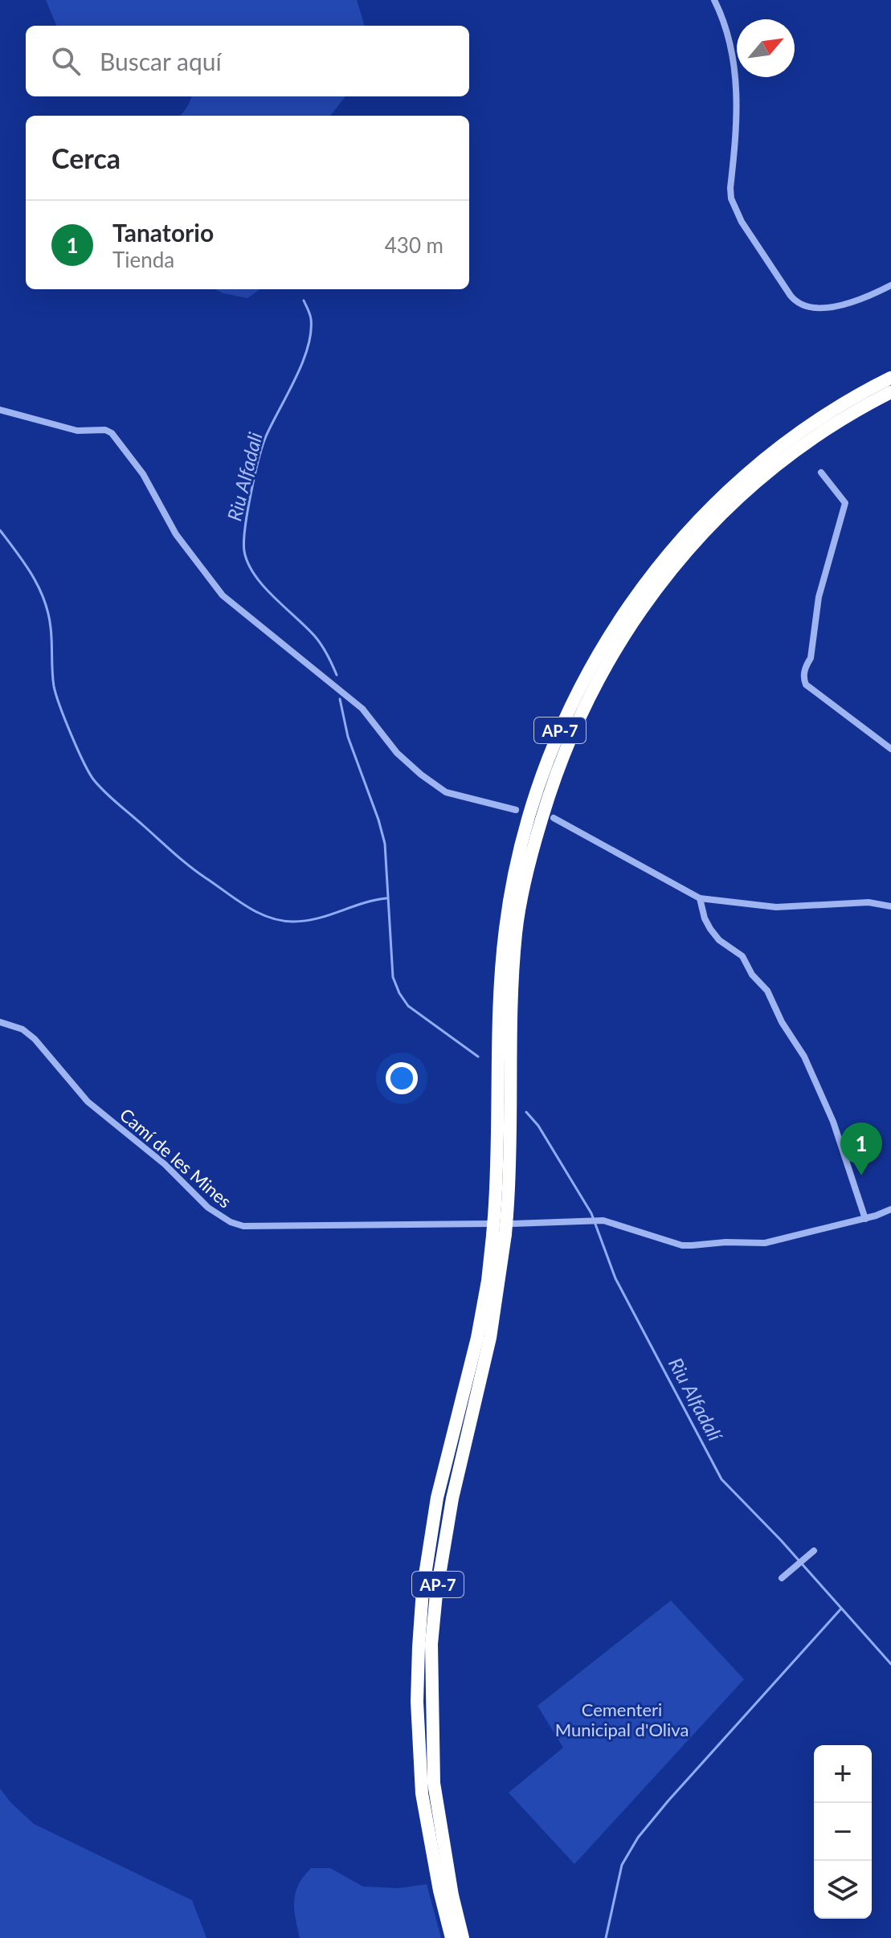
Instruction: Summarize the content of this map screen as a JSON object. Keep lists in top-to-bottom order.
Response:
{
  "streets": {
    "highway": ["AP-7"],
    "street": ["Camí de les Mines"]
  },
  "crossings": [
    ["AP-7", "Camí de les Mines"]
  ],
  "water": ["Riu Alfadali", "Riu Alfadalí"],
  "parks": ["Cementeri Municipal d'Oliva"],
  "north": "top right",
  "page": {
    "search": "Buscar aquí",
    "heading": "Cerca",
    "list": [
      {
        "mark": "1",
        "name": "Tanatorio",
        "note": "Tienda",
        "value": "430 m"
      }
    ],
    "pins": "1",
    "map_buttons": ["+", "−"]
  }
}
